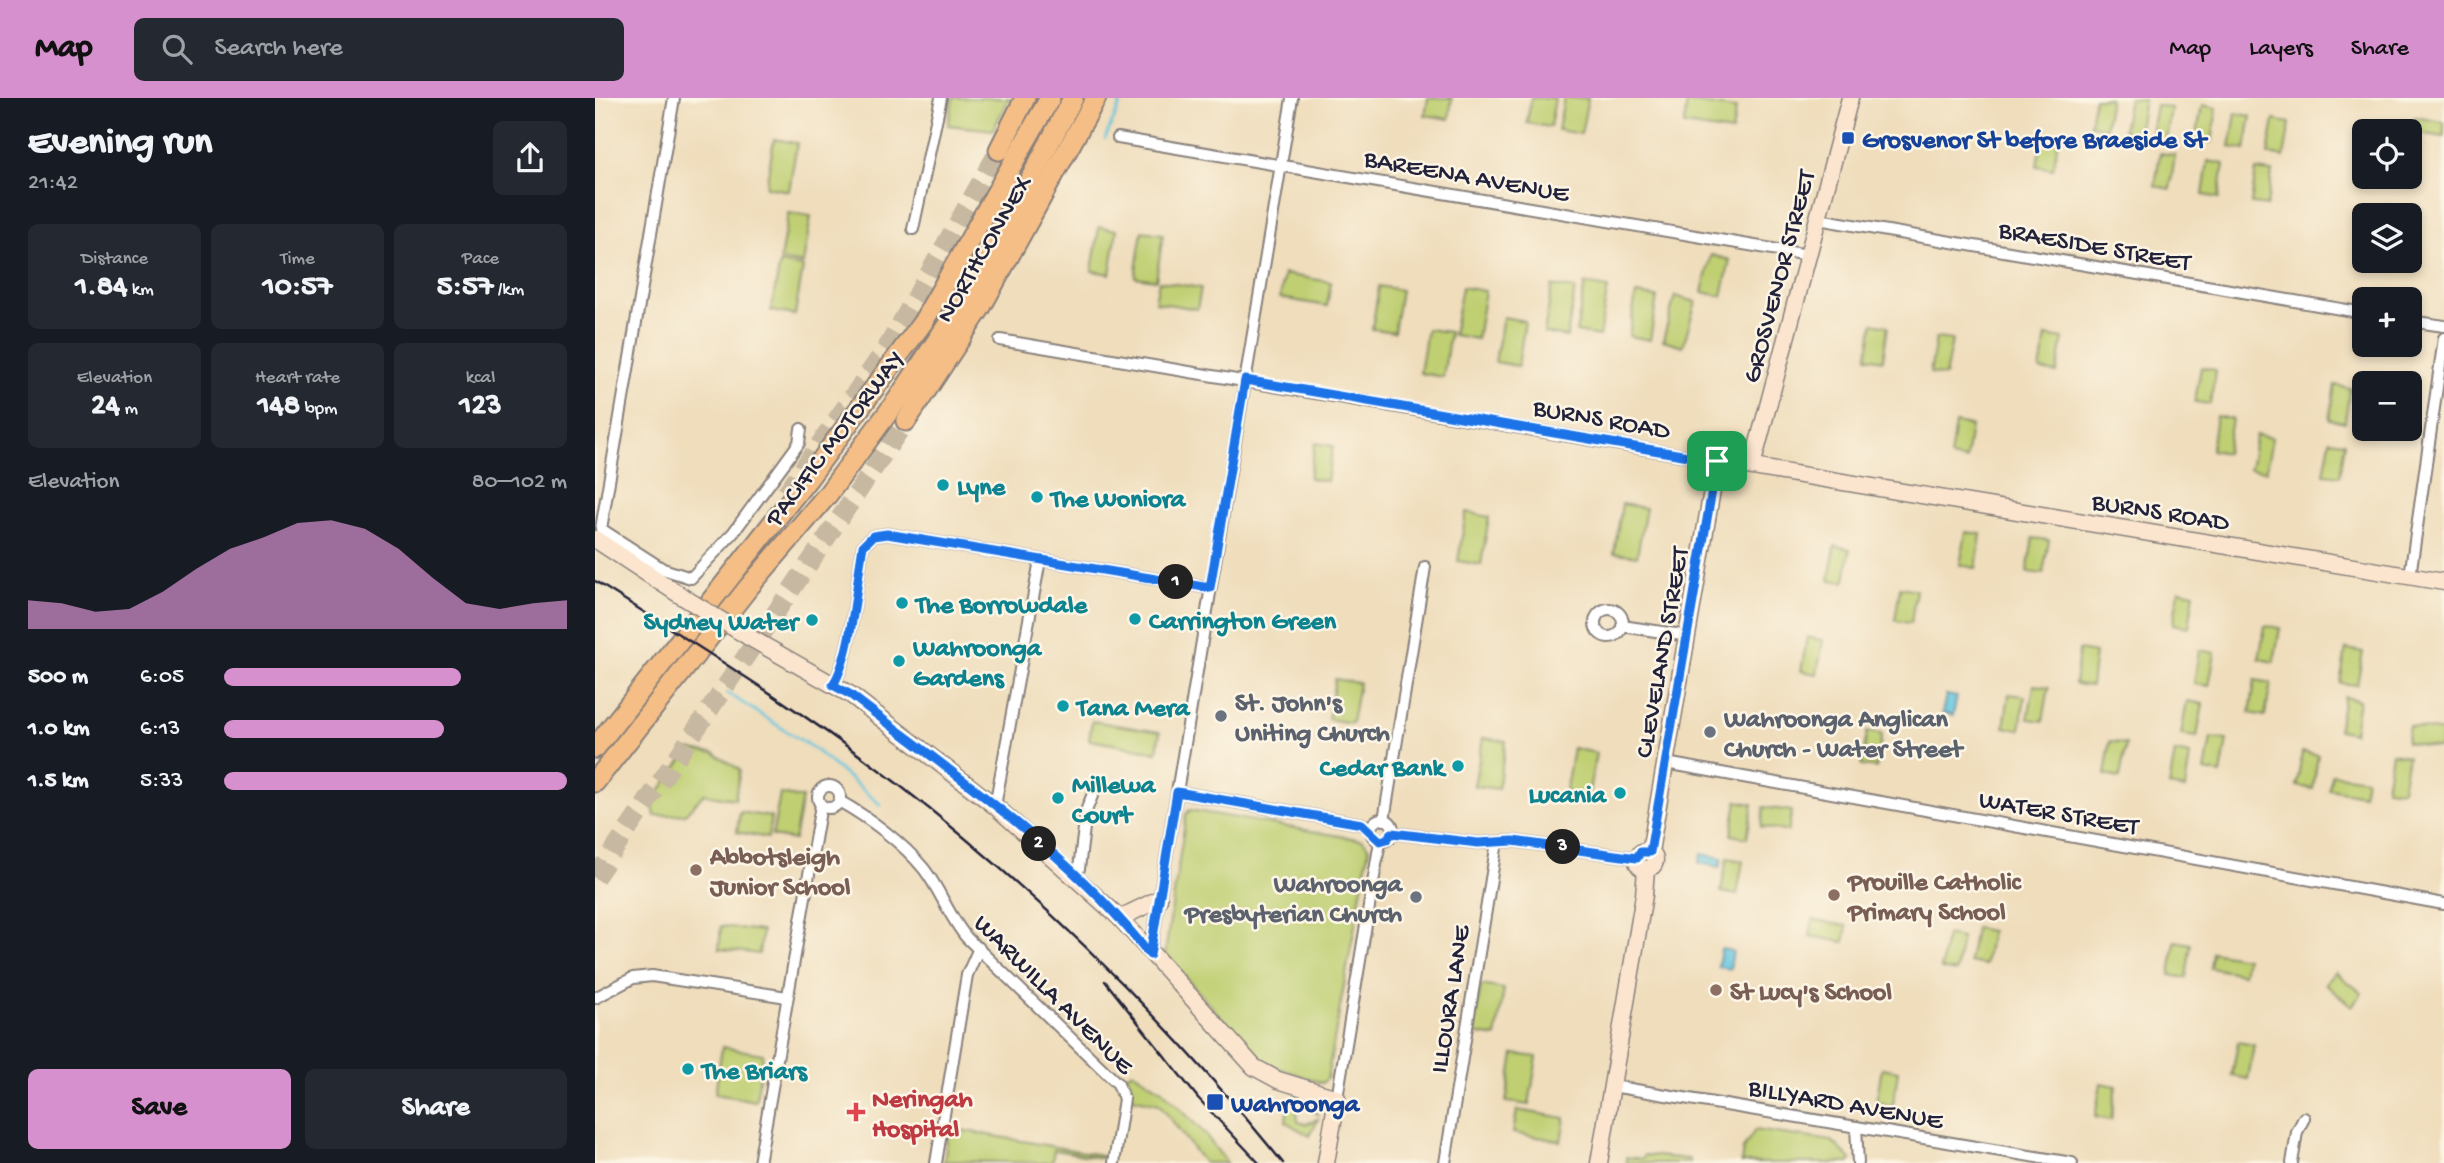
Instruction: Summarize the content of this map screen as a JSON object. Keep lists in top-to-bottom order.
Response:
{
  "streets": {
    "highway": ["NORTHCONNEX", "PACIFIC MOTORWAY"],
    "street": [
      "BAREENA AVENUE",
      "BRAESIDE STREET",
      "GROSVENOR STREET",
      "BURNS ROAD",
      "CLEVELAND STREET",
      "WATER STREET",
      "WARWILLA AVENUE",
      "ILLOURA LANE",
      "BILLYARD AVENUE"
    ]
  },
  "crossings": [
    ["BAREENA AVENUE", "GROSVENOR STREET"],
    ["BRAESIDE STREET", "GROSVENOR STREET"],
    ["GROSVENOR STREET", "BURNS ROAD"],
    ["BURNS ROAD", "CLEVELAND STREET"],
    ["CLEVELAND STREET", "WATER STREET"],
    ["CLEVELAND STREET", "BILLYARD AVENUE"]
  ],
  "places": {
    "transit": ["Grosvenor St before Braeside St", "Wahroonga"],
    "other": [
      "Lyne",
      "The Woniora",
      "The Borrowdale",
      "Carrington Green",
      "Sydney Water",
      "Wahroonga Gardens",
      "Tana Mera",
      "St. John's Uniting Church",
      "Wahroonga Anglican Church - Water Street",
      "Cedar Bank",
      "Lucania",
      "Millewa Court",
      "Abbotsleigh Junior School",
      "Prouille Catholic Primary School",
      "Wahroonga Presbyterian Church",
      "St Lucy's School",
      "The Briars"
    ],
    "health": ["Neringah Hospital"]
  },
  "page": {
    "header": "Map",
    "search": "Search here",
    "nav": ["Map", "Layers", "Share"],
    "heading": ["Evening run", "21:42"],
    "map_buttons": ["+", "−"],
    "stats": [
      ["Distance", "1.84 km"],
      ["Time", "10:57"],
      ["Pace", "5:57 /km"],
      ["Elevation", "24 m"],
      ["Heart rate", "148 bpm"],
      ["kcal", "123"]
    ],
    "chart": ["Elevation", "80–102 m"],
    "pins": ["1", "2", "3"],
    "list": [
      {
        "name": "500 m",
        "note": "6:05"
      },
      {
        "name": "1.0 km",
        "note": "6:13"
      },
      {
        "name": "1.5 km",
        "note": "5:33"
      }
    ],
    "buttons": ["Save", "Share"]
  }
}
